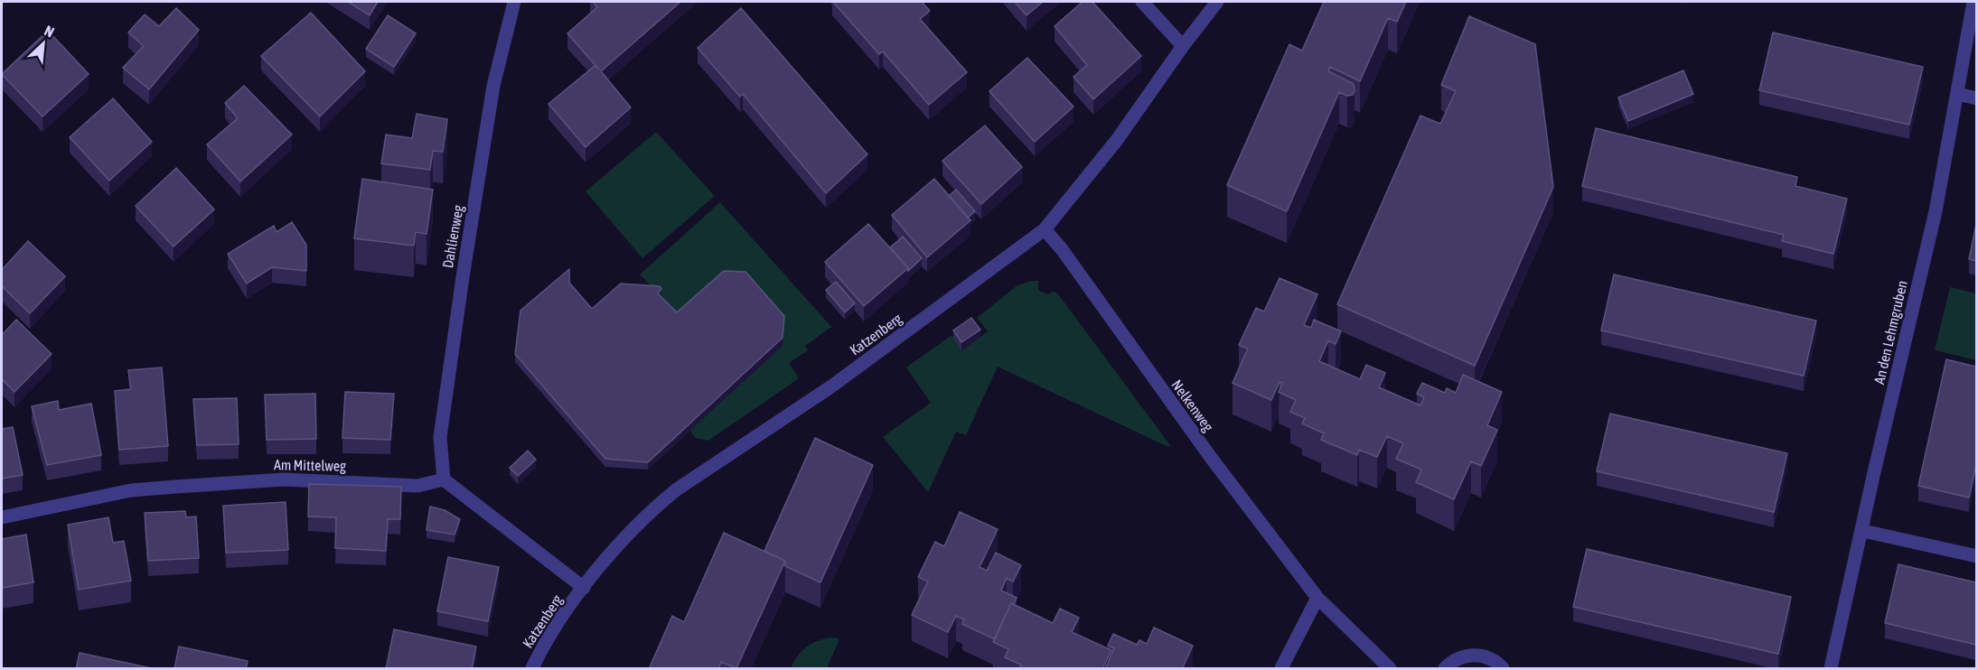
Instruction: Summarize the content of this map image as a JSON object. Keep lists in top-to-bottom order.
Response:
{
  "streets": {
    "street": [
      "Dahlienweg",
      "An den Lehmgruben",
      "Katzenberg",
      "Nelkenweg",
      "Am Mittelweg"
    ]
  },
  "crossings": [
    ["Dahlienweg", "Am Mittelweg"],
    ["Katzenberg", "Nelkenweg"]
  ],
  "north": "top right"
}
